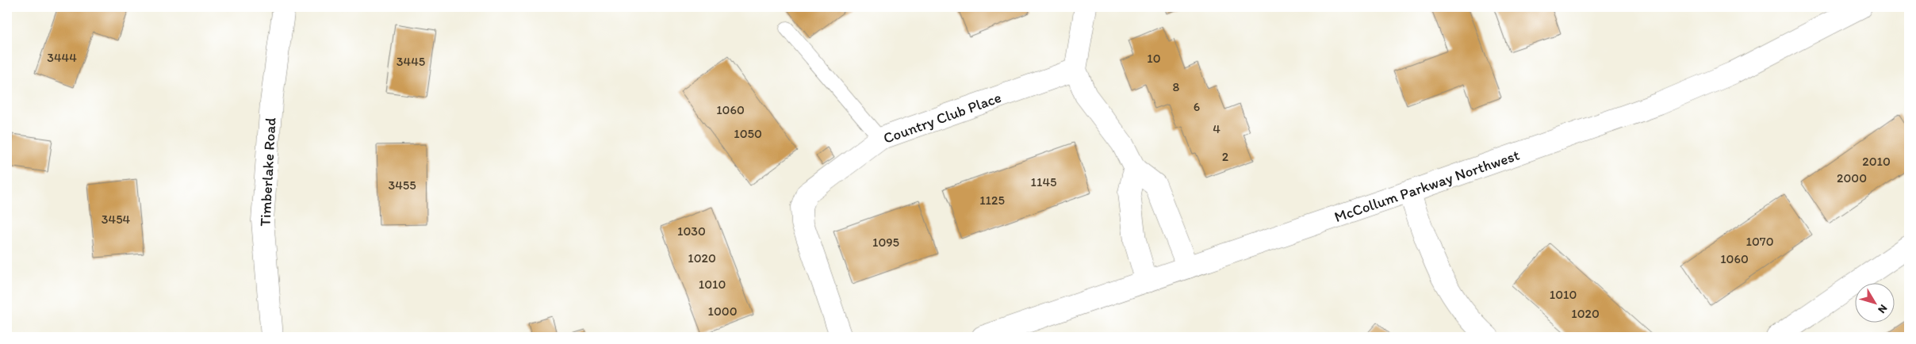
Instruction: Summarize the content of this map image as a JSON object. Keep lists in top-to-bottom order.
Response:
{
  "streets": {
    "street": ["Country Club Place", "Timberlake Road", "McCollum Parkway Northwest"]
  },
  "house_numbers": [
    "3444",
    "10",
    "3445",
    "8",
    "6",
    "1060",
    "4",
    "1050",
    "2",
    "2010",
    "2000",
    "1145",
    "3455",
    "1125",
    "3454",
    "1030",
    "1070",
    "1095",
    "1020",
    "1060",
    "1010",
    "1010",
    "1000",
    "1020"
  ],
  "north": "bottom right"
}
